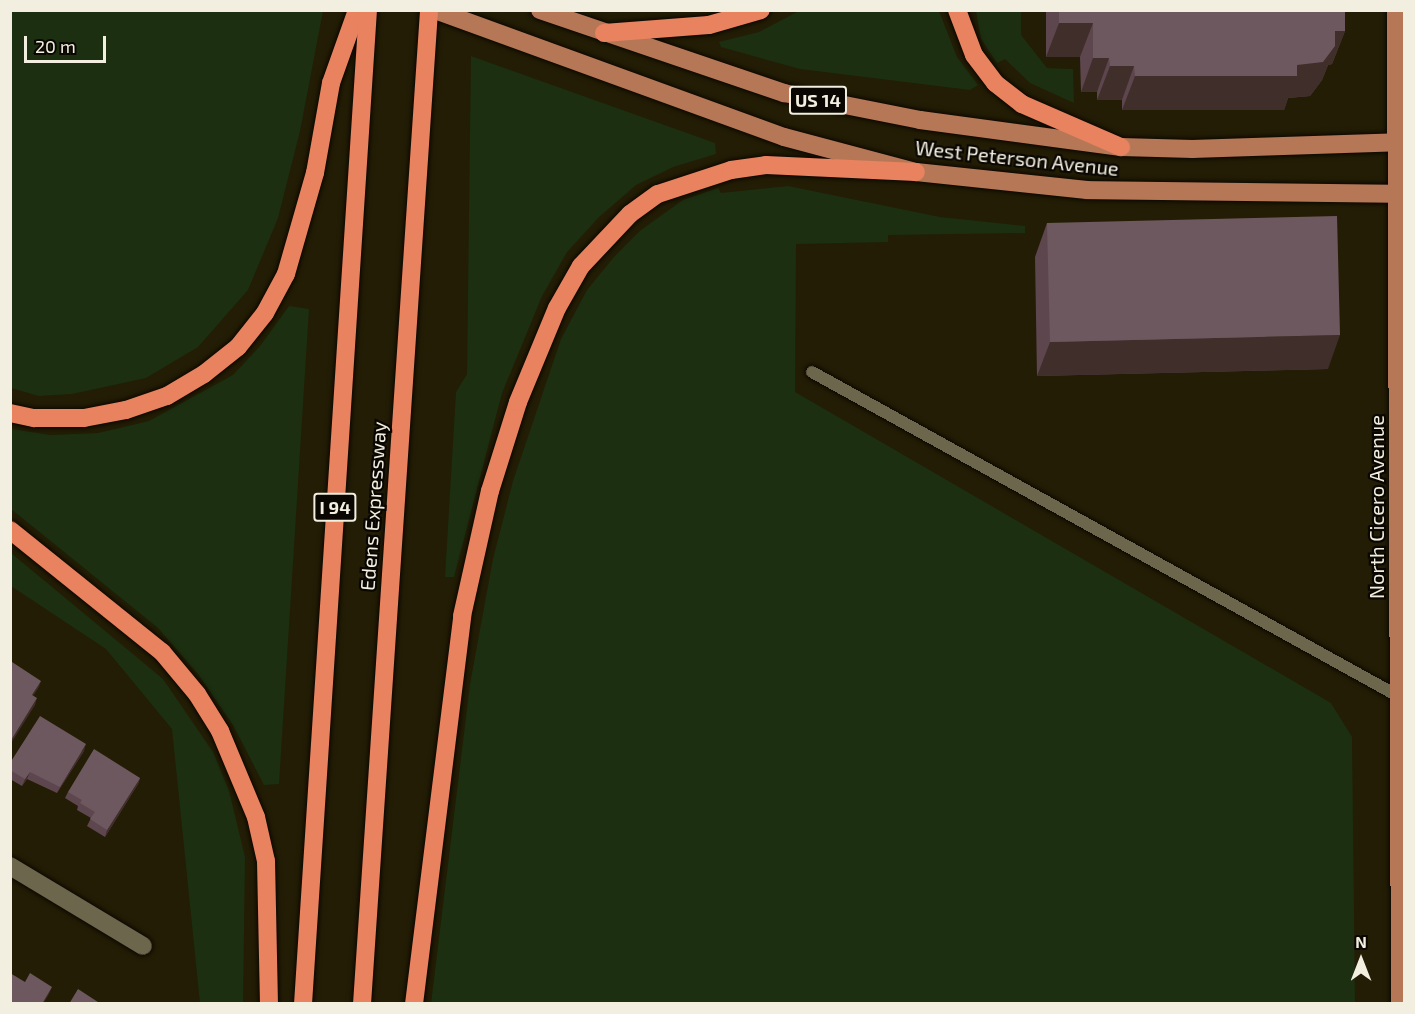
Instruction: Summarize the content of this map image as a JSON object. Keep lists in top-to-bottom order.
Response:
{
  "streets": {
    "highway": ["Edens Expressway", "I 94"],
    "main road": ["US 14", "West Peterson Avenue", "North Cicero Avenue"]
  },
  "crossings": [
    ["West Peterson Avenue", "North Cicero Avenue"]
  ],
  "scale_bar": "20 m",
  "north": "top"
}
